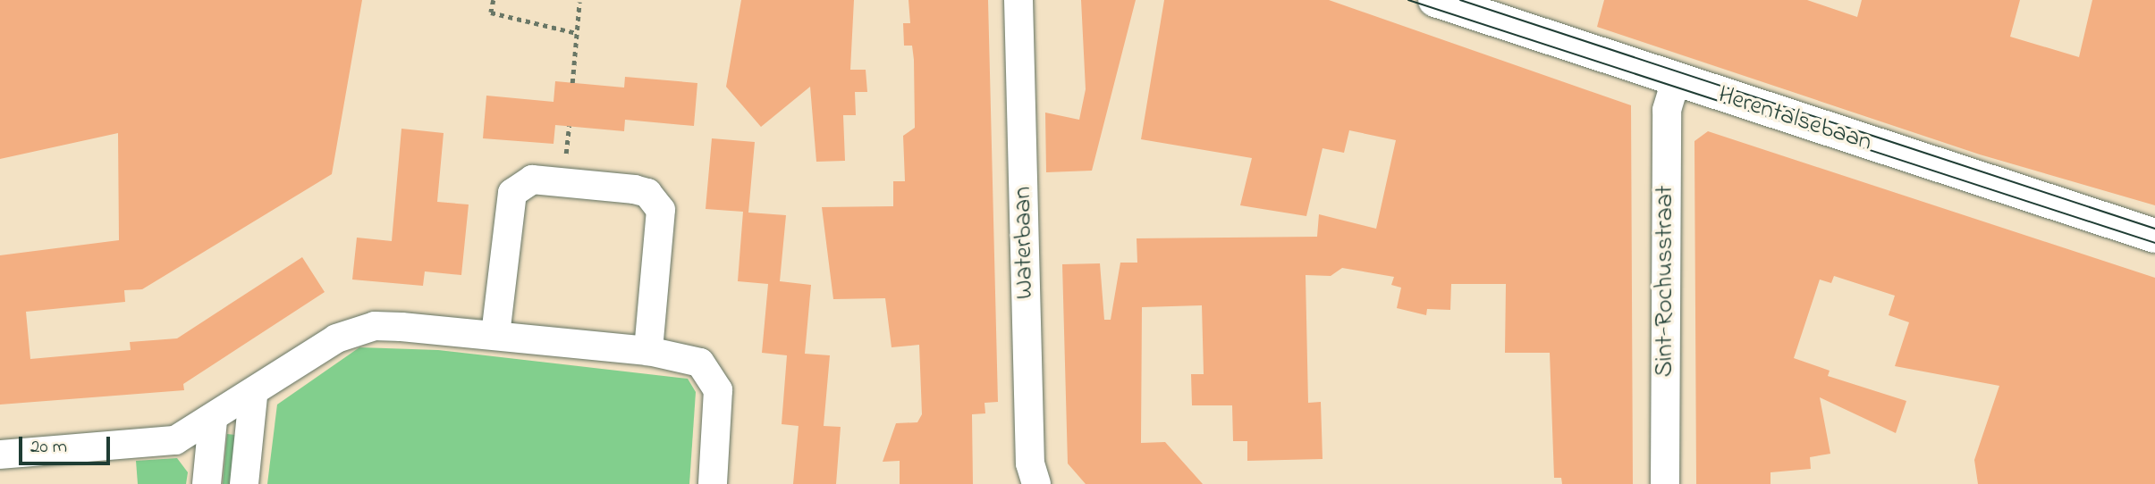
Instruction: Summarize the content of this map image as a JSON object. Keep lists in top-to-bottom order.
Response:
{
  "streets": {
    "street": ["Herentalsebaan", "Waterbaan", "Sint-Rochusstraat"]
  },
  "crossings": [
    ["Herentalsebaan", "Sint-Rochusstraat"]
  ],
  "scale_bar": "20 m"
}
